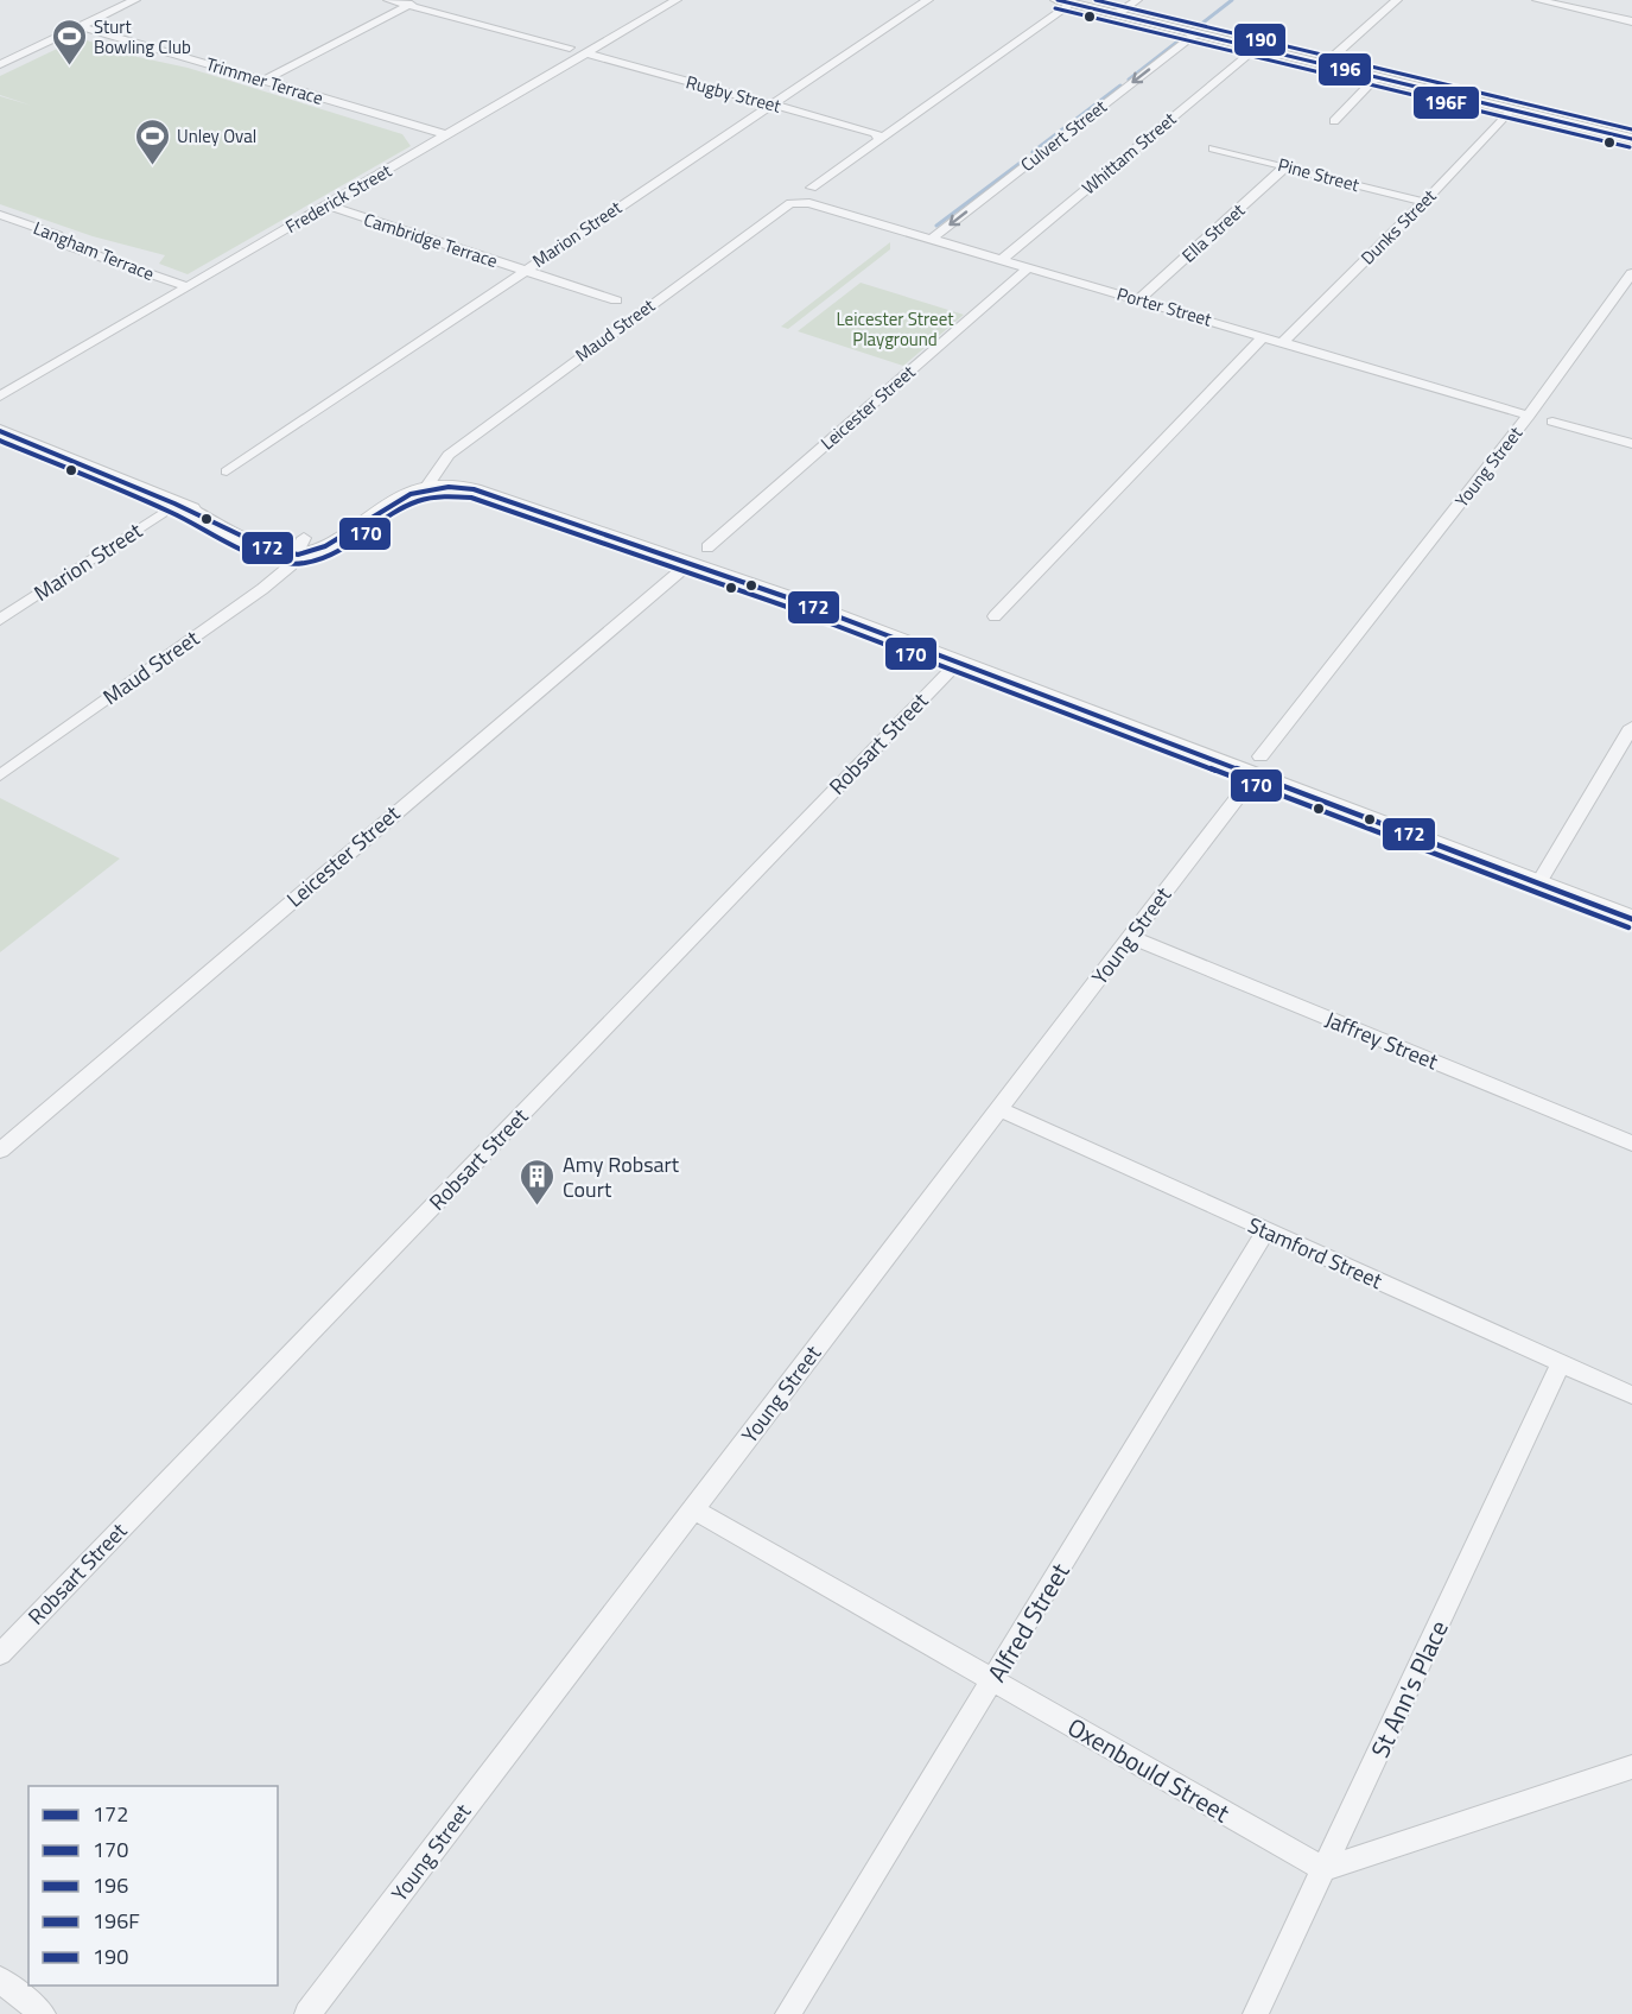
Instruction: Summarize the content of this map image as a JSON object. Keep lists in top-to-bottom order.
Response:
{
  "streets": {
    "street": [
      "Trimmer Terrace",
      "Rugby Street",
      "Culvert Street",
      "Whittam Street",
      "Pine Street",
      "Frederick Street",
      "Dunks Street",
      "Ella Street",
      "Marion Street",
      "Cambridge Terrace",
      "Langham Terrace",
      "Porter Street",
      "Maud Street",
      "Leicester Street",
      "Young Street",
      "Robsart Street",
      "Jaffrey Street",
      "Stamford Street",
      "Alfred Street",
      "St Ann's Place",
      "Oxenbould Street"
    ]
  },
  "crossings": [
    ["Trimmer Terrace", "Frederick Street"],
    ["Rugby Street", "Frederick Street"],
    ["Rugby Street", "Marion Street"],
    ["Culvert Street", "Porter Street"],
    ["Whittam Street", "Porter Street"],
    ["Pine Street", "Dunks Street"],
    ["Pine Street", "Ella Street"],
    ["Frederick Street", "Cambridge Terrace"],
    ["Frederick Street", "Langham Terrace"],
    ["Dunks Street", "Porter Street"],
    ["Ella Street", "Porter Street"],
    ["Marion Street", "Cambridge Terrace"],
    ["Porter Street", "Maud Street"],
    ["Porter Street", "Leicester Street"],
    ["Porter Street", "Young Street"],
    ["Young Street", "Jaffrey Street"],
    ["Young Street", "Stamford Street"],
    ["Young Street", "Oxenbould Street"],
    ["Stamford Street", "Alfred Street"],
    ["Stamford Street", "St Ann's Place"],
    ["Alfred Street", "Oxenbould Street"],
    ["St Ann's Place", "Oxenbould Street"]
  ],
  "parks": ["Leicester Street Playground"],
  "places": {
    "sports": ["Sturt Bowling Club", "Unley Oval"],
    "building": ["Amy Robsart Court"]
  },
  "lines": [
    "transit line 196",
    "transit line 190",
    "transit line 196F",
    "transit line 172",
    "transit line 170"
  ],
  "legend": [
    "172",
    "170",
    "196",
    "196F",
    "190"
  ]
}
